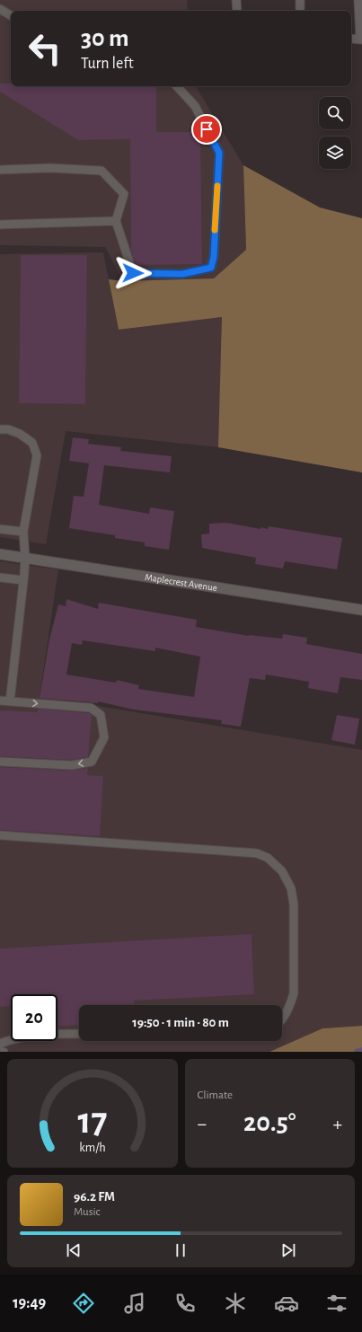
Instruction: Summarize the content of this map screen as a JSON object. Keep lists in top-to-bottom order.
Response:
{
  "streets": {
    "street": ["Maplecrest Avenue"]
  },
  "page": {
    "turn": ["30 m", "Turn left"],
    "limit": "20",
    "trip": "19:50 · 1 min · 80 m",
    "tile": "Climate",
    "heat": ["−", "20.5°", "+"],
    "song": ["96.2 FM", "Music"],
    "tabs": "19:49",
    "gauge": ["17", "km/h"]
  }
}
